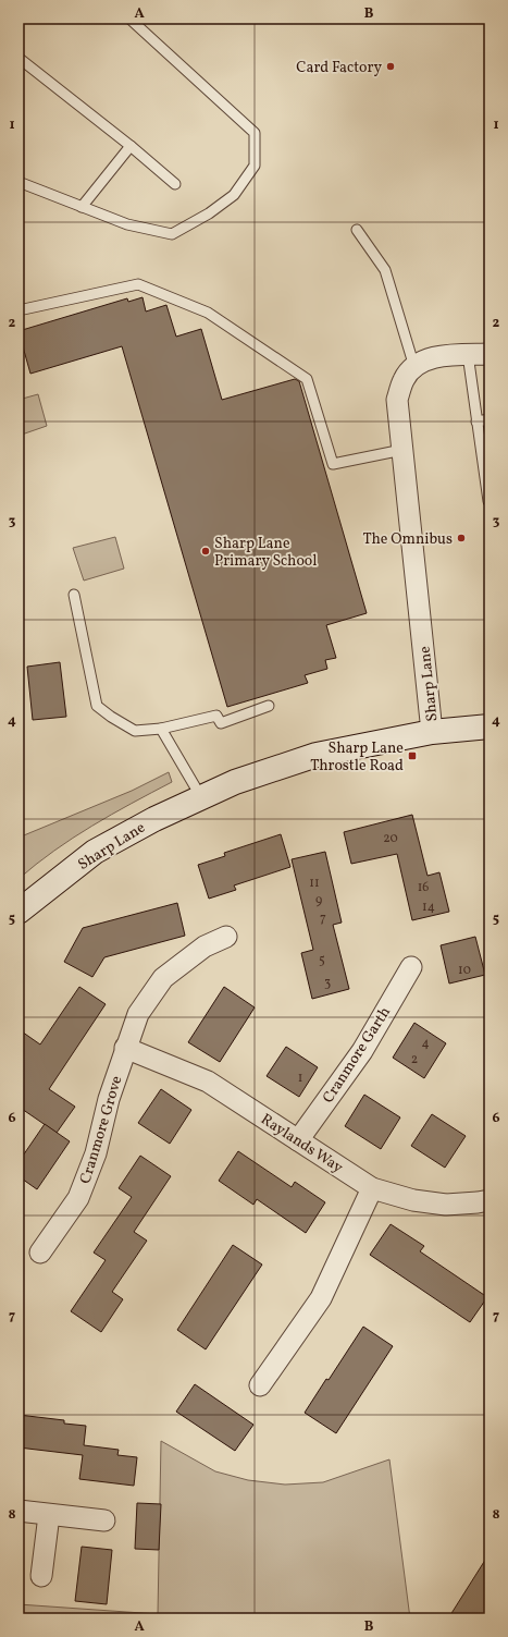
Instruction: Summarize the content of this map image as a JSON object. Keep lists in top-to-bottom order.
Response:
{
  "streets": {
    "street": [
      "Sharp Lane",
      "Cranmore Garth",
      "Cranmore Grove",
      "Raylands Way"
    ]
  },
  "crossings": [
    ["Cranmore Garth", "Raylands Way"],
    ["Cranmore Grove", "Raylands Way"]
  ],
  "places": {
    "other": ["Card Factory", "The Omnibus", "Sharp Lane Primary School"],
    "transit": ["Sharp Lane Throstle Road"]
  },
  "house_numbers": [
    "20",
    "11",
    "16",
    "9",
    "14",
    "7",
    "5",
    "10",
    "3",
    "4",
    "2",
    "1"
  ],
  "grid": {
    "columns": ["A", "B"],
    "rows": [
      "1",
      "2",
      "3",
      "4",
      "5",
      "6",
      "7",
      "8"
    ]
  }
}
